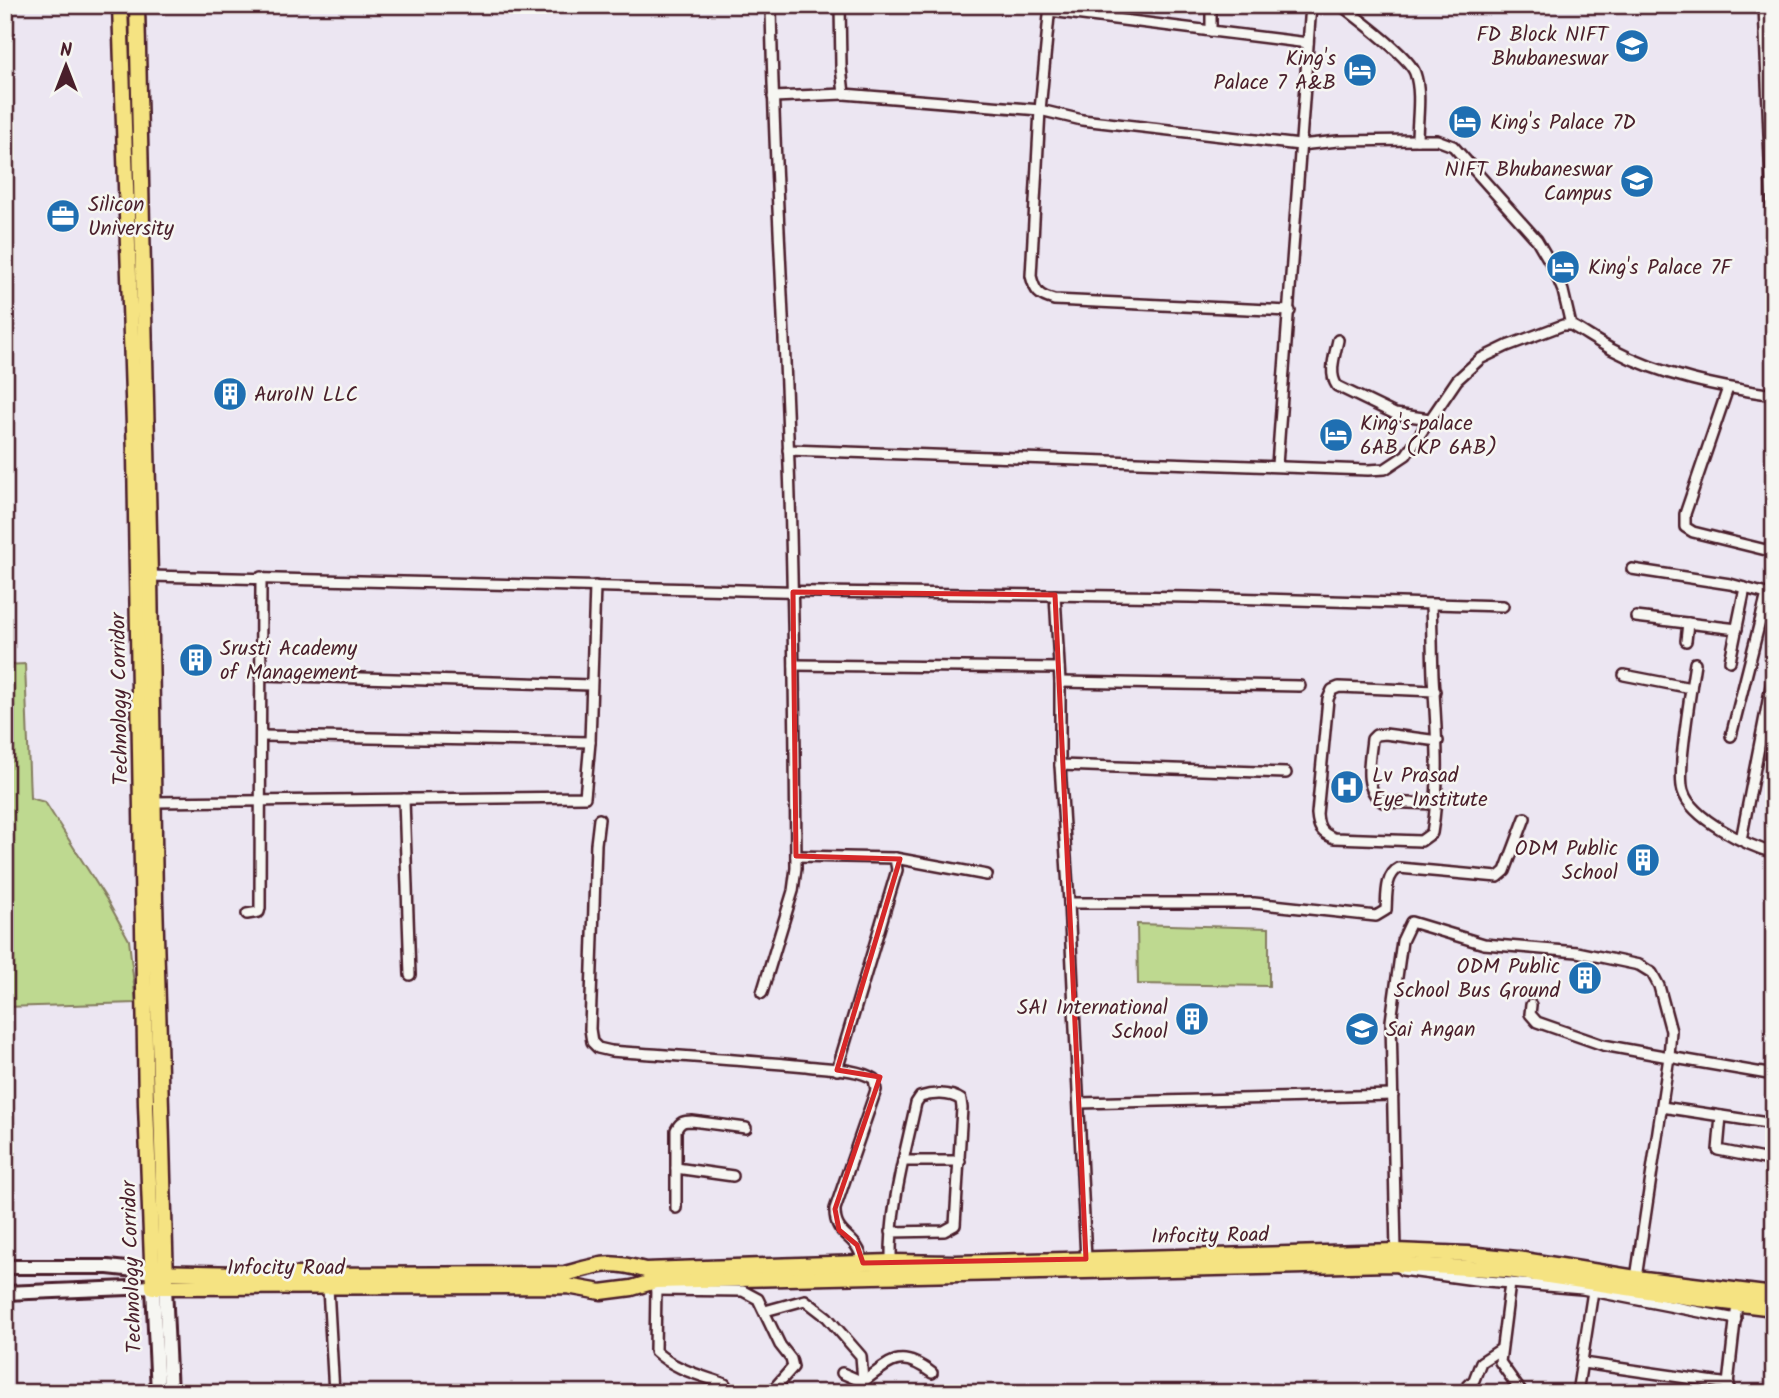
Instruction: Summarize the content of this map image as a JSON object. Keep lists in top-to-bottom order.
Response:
{
  "streets": {
    "main road": ["Technology Corridor", "Infocity Road"]
  },
  "crossings": [
    ["Technology Corridor", "Infocity Road"]
  ],
  "places": {
    "school or university": ["FD Block NIFT Bhubaneswar", "NIFT Bhubaneswar Campus", "Sai Angan"],
    "hotel": [
      "King's Palace 7 A&B",
      "King's Palace 7D",
      "King's Palace 7F",
      "King's palace 6AB (KP 6AB)"
    ],
    "office": ["Silicon University"],
    "building": [
      "AuroIN LLC",
      "Srusti Academy of Management",
      "ODM Public School",
      "ODM Public School Bus Ground",
      "SAI International School"
    ],
    "hospital": ["Lv Prasad Eye Institute"]
  },
  "north": "top"
}
